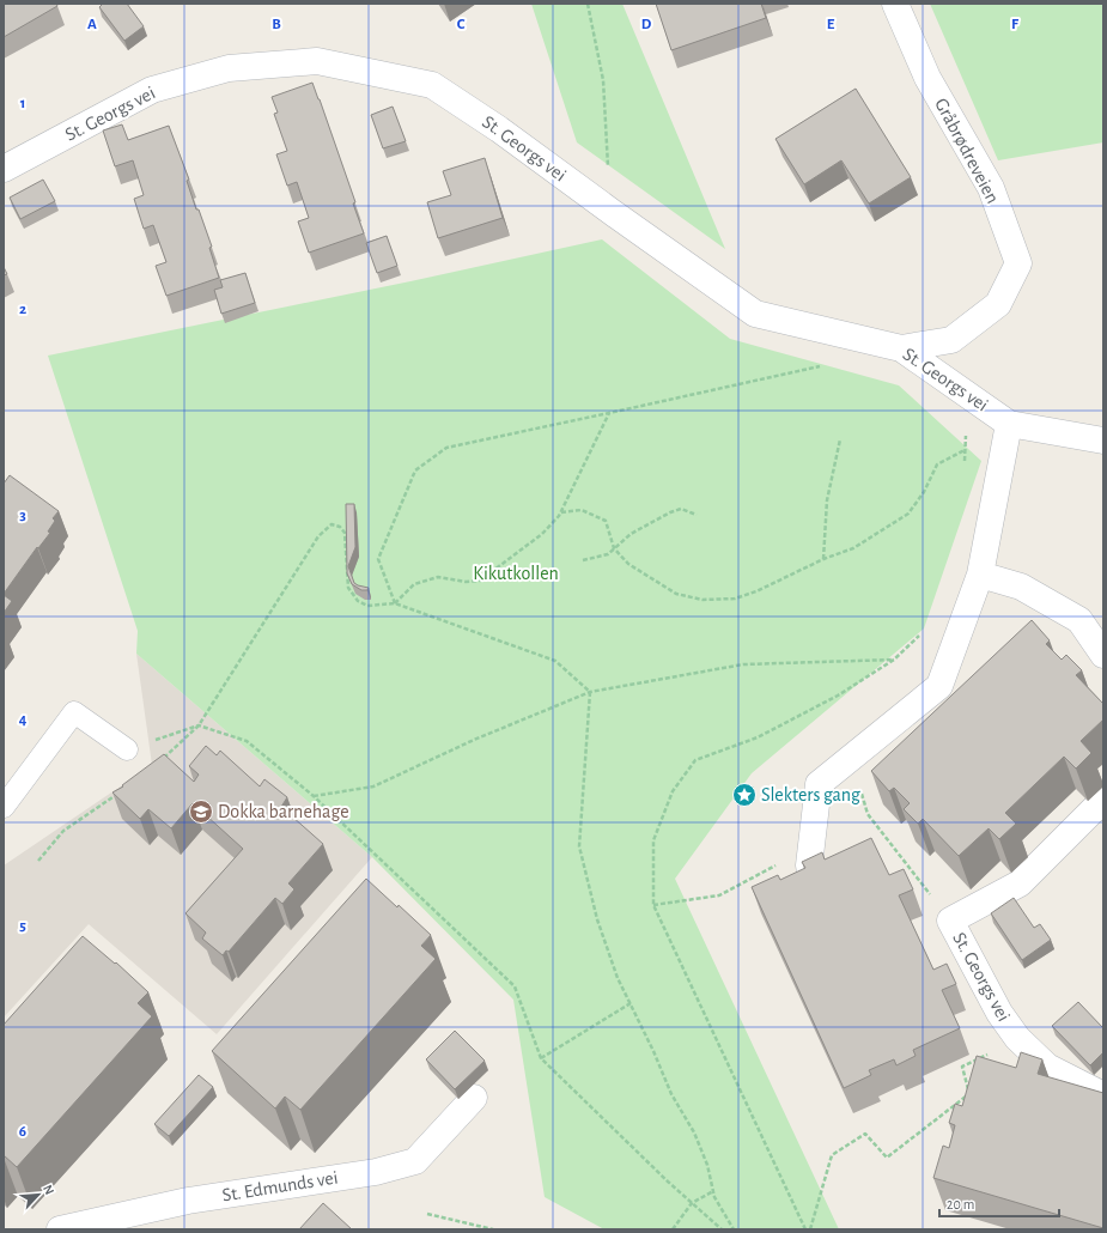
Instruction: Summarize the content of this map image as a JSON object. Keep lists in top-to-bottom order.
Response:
{
  "streets": {
    "street": ["St. Georgs vei", "Gråbrødreveien", "St. Edmunds vei"]
  },
  "crossings": [
    ["St. Georgs vei", "Gråbrødreveien"]
  ],
  "parks": ["Kikutkollen"],
  "places": {
    "place": ["Slekters gang"],
    "school or university": ["Dokka barnehage"]
  },
  "scale_bar": "20 m",
  "north": "top right",
  "grid": {
    "columns": [
      "A",
      "B",
      "C",
      "D",
      "E",
      "F"
    ],
    "rows": [
      "1",
      "2",
      "3",
      "4",
      "5",
      "6"
    ]
  }
}
